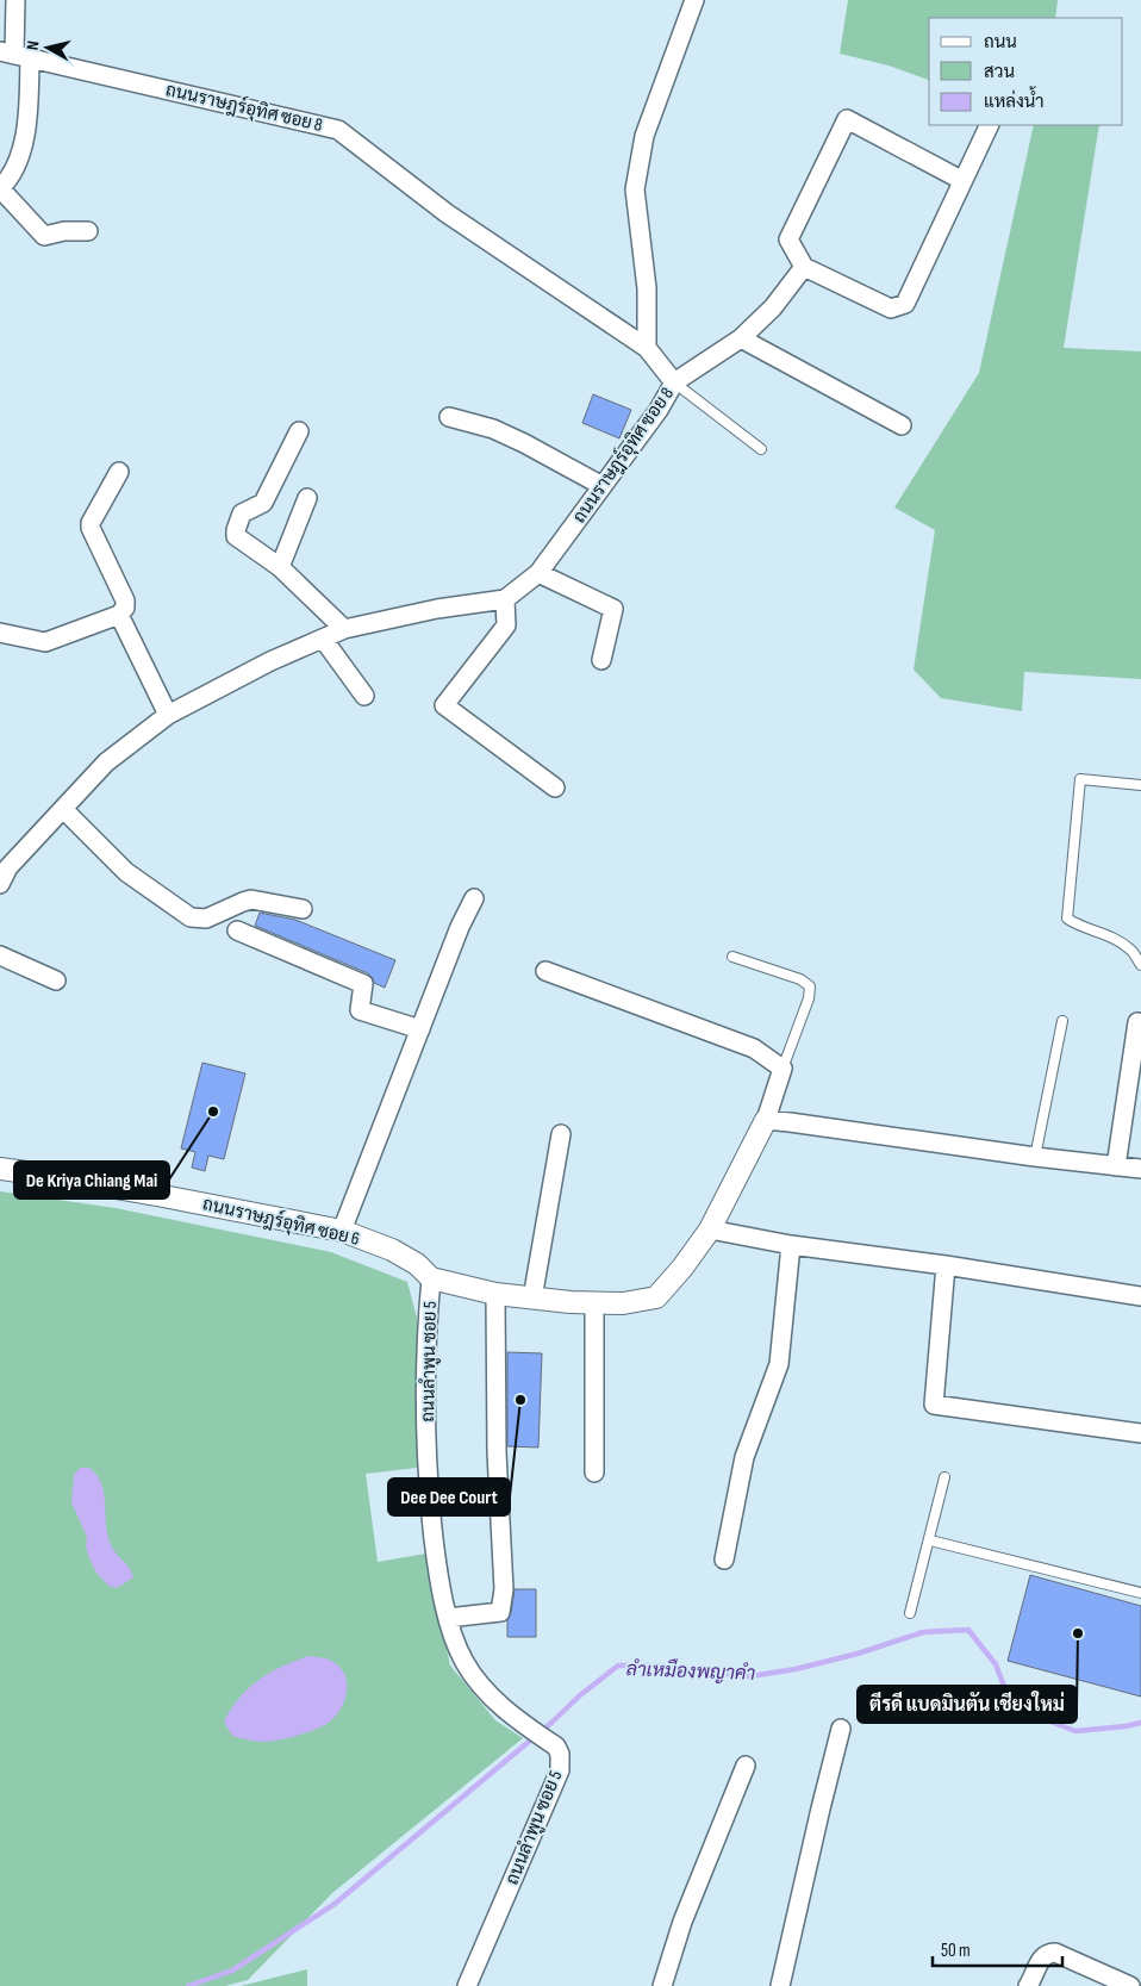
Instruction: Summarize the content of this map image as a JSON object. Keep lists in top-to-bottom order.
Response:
{
  "streets": {
    "street": ["ถนนราษฎร์อุทิศ ซอย 8", "ถนนราษฎร์อุทิศ ซอย 6", "ถนนลำพูน ซอย 5"]
  },
  "crossings": [
    ["ถนนราษฎร์อุทิศ ซอย 6", "ถนนลำพูน ซอย 5"]
  ],
  "water": ["ลำเหมืองพญาคำ"],
  "places": ["De Kriya Chiang Mai", "Dee Dee Court", "ตีรดี แบดมินตัน เชียงใหม่"],
  "legend": ["ถนน", "สวน", "แหล่งน้ำ"],
  "scale_bar": "50 m",
  "north": "left"
}
